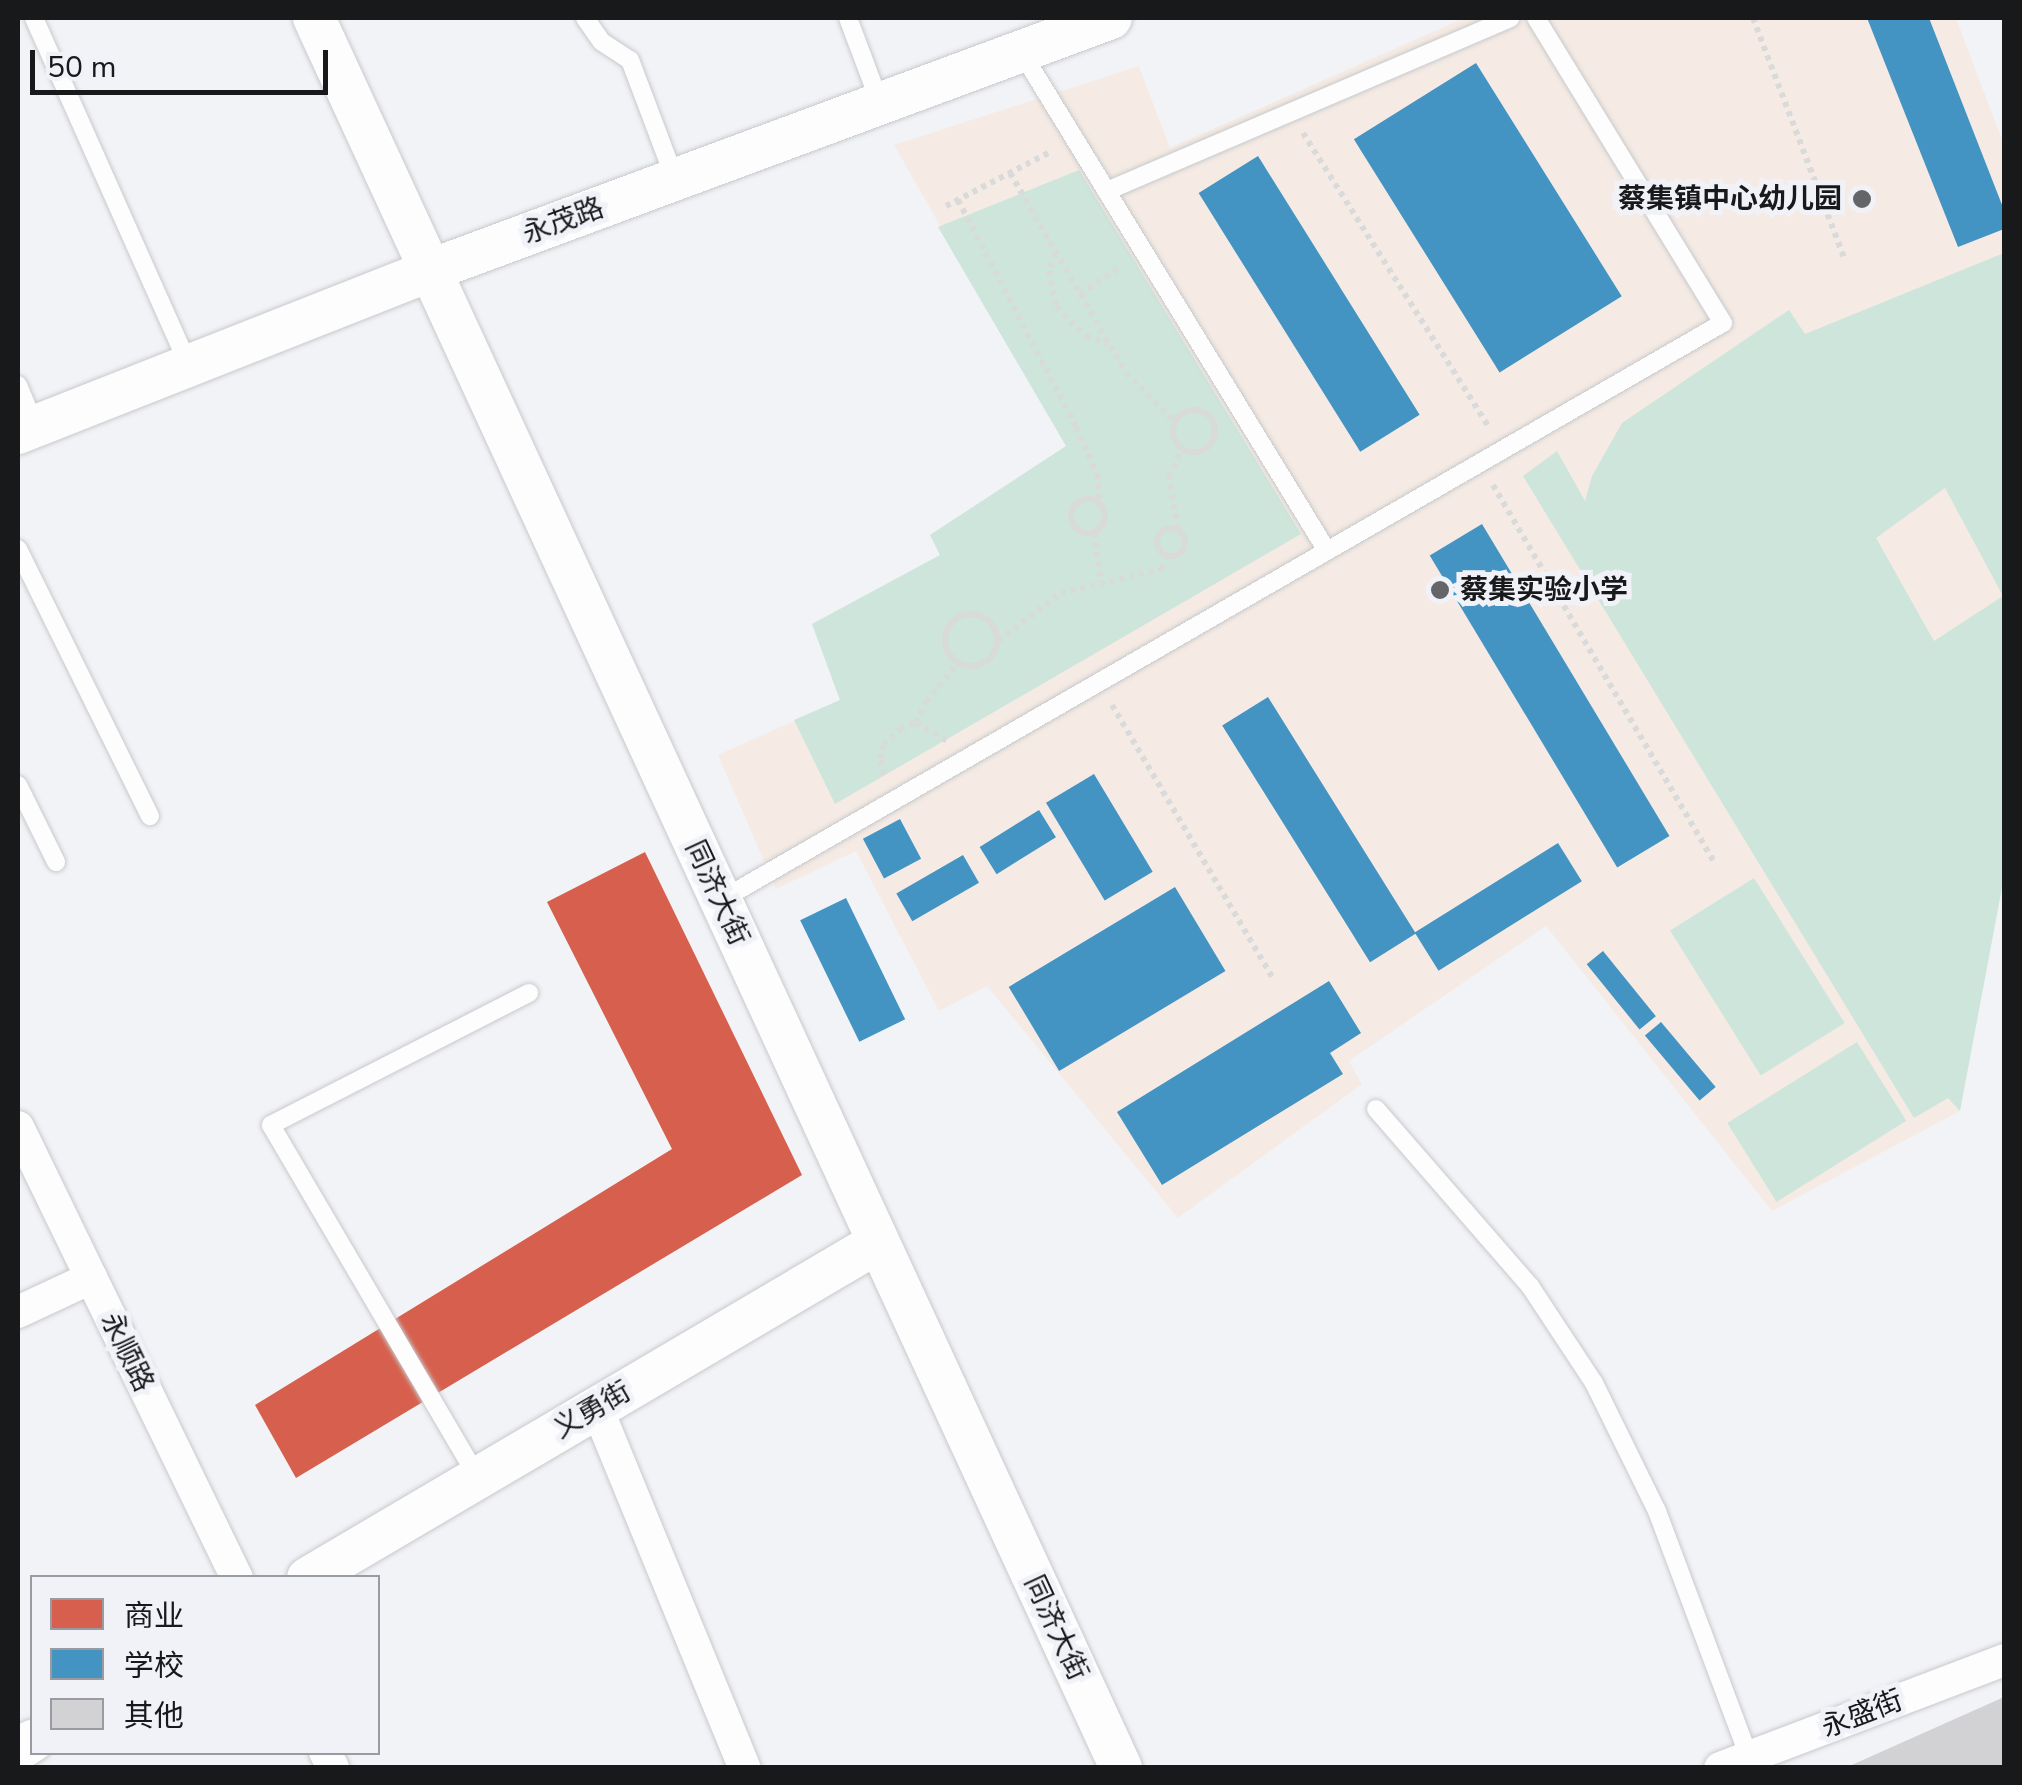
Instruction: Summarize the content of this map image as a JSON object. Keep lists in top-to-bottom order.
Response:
{
  "streets": {
    "street": [
      "永茂路",
      "同济大街",
      "永顺路",
      "义勇街",
      "永盛街"
    ]
  },
  "crossings": [
    ["永茂路", "同济大街"],
    ["同济大街", "义勇街"]
  ],
  "places": ["蔡集镇中心幼儿园", "蔡集实验小学"],
  "legend": ["商业", "学校", "其他"],
  "scale_bar": "50 m"
}
